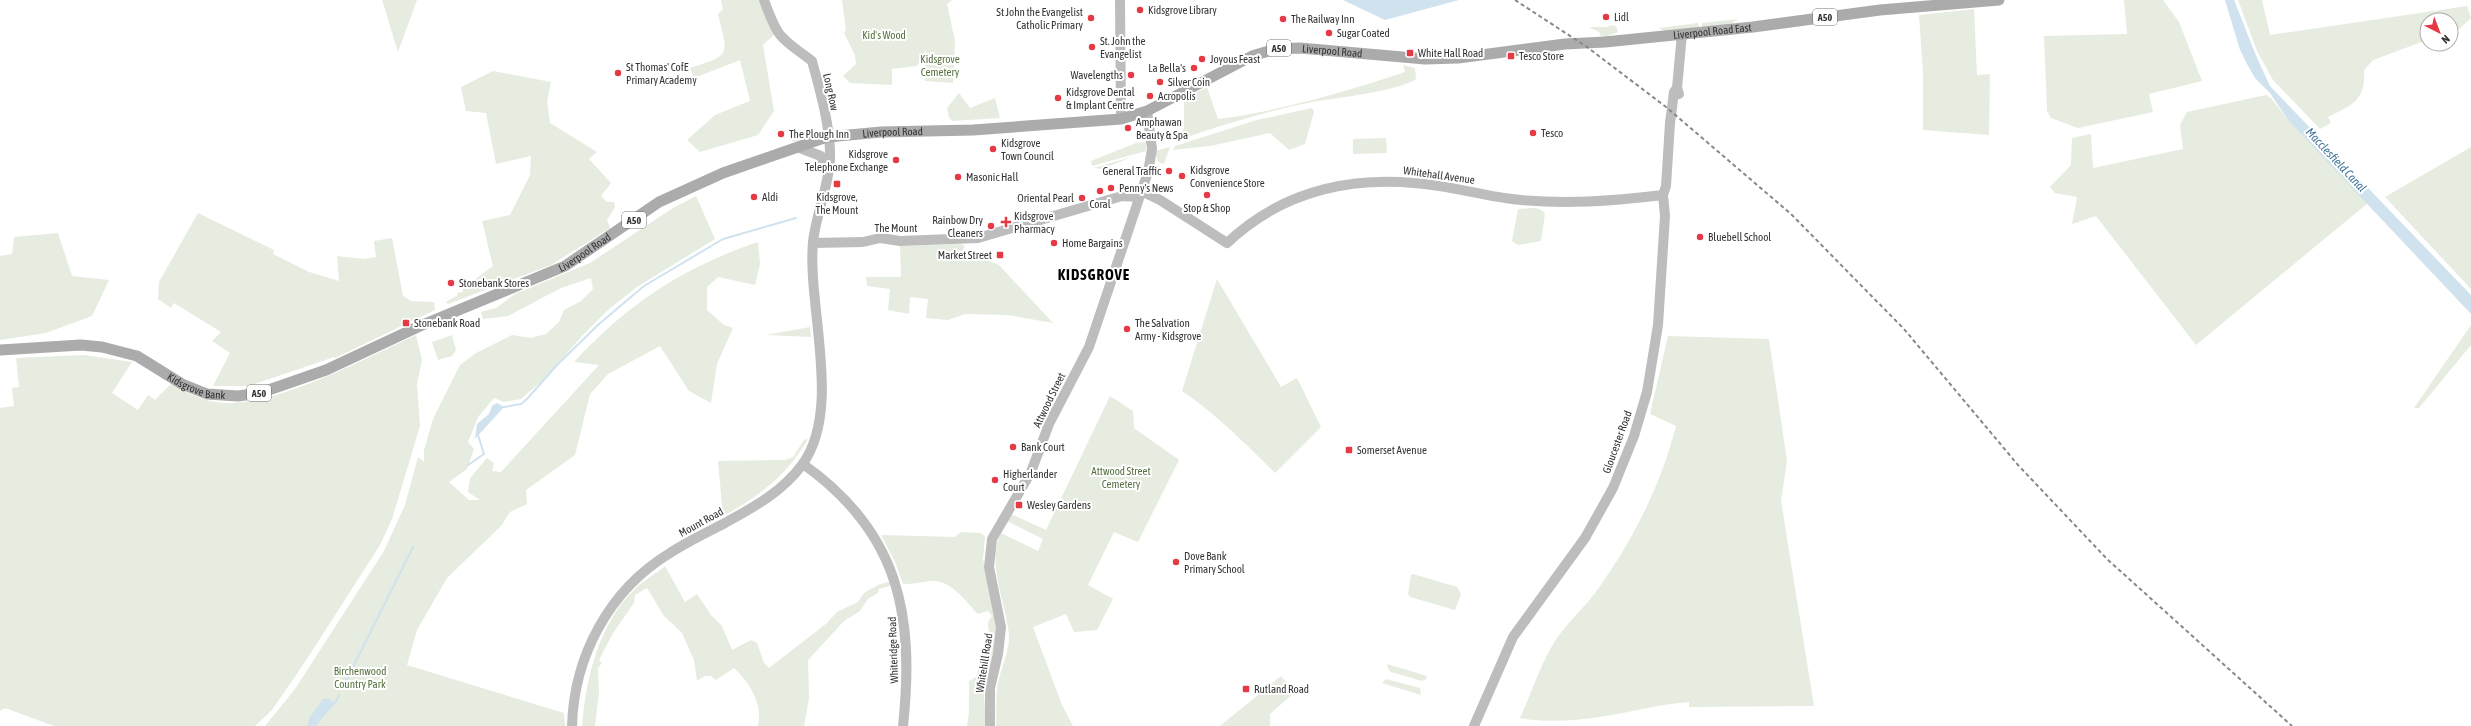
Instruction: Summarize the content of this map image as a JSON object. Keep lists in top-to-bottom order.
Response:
{
  "streets": {
    "main road": [
      "A50",
      "Liverpool Road East",
      "Liverpool Road",
      "Kidsgrove Bank"
    ],
    "street": [
      "Long Row",
      "Whitehall Avenue",
      "The Mount",
      "Attwood Street",
      "Gloucester Road",
      "Mount Road",
      "Whiteridge Road",
      "Whitehill Road"
    ]
  },
  "crossings": [
    ["Liverpool Road East", "Liverpool Road"],
    ["Liverpool Road East", "Gloucester Road"],
    ["Liverpool Road", "Long Row"],
    ["Liverpool Road", "Kidsgrove Bank"],
    ["Liverpool Road", "Attwood Street"],
    ["Whitehall Avenue", "The Mount"],
    ["Whitehall Avenue", "Attwood Street"],
    ["Whitehall Avenue", "Gloucester Road"],
    ["The Mount", "Attwood Street"],
    ["The Mount", "Mount Road"],
    ["Attwood Street", "Whitehill Road"],
    ["Mount Road", "Whiteridge Road"]
  ],
  "districts": ["KIDSGROVE"],
  "water": ["Macclesfield Canal"],
  "parks": [
    "Kid's Wood",
    "Kidsgrove Cemetery",
    "Attwood Street Cemetery",
    "Birchenwood Country Park"
  ],
  "places": {
    "other": [
      "Kidsgrove Library",
      "Lidl",
      "St John the Evangelist Catholic Primary",
      "The Railway Inn",
      "Sugar Coated",
      "St. John the Evangelist",
      "Joyous Feast",
      "La Bella's",
      "St Thomas' CofE Primary Academy",
      "Wavelengths",
      "Silver Coin",
      "Acropolis",
      "Kidsgrove Dental & Implant Centre",
      "Amphawan Beauty & Spa",
      "Tesco",
      "The Plough Inn",
      "Kidsgrove Town Council",
      "Kidsgrove Telephone Exchange",
      "General Traffic",
      "Kidsgrove Convenience Store",
      "Masonic Hall",
      "Penny's News",
      "Coral",
      "Stop & Shop",
      "Aldi",
      "Oriental Pearl",
      "Rainbow Dry Cleaners",
      "Bluebell School",
      "Home Bargains",
      "Stonebank Stores",
      "The Salvation Army - Kidsgrove",
      "Bank Court",
      "Higherlander Court",
      "Dove Bank Primary School"
    ],
    "transit": [
      "White Hall Road",
      "Tesco Store",
      "Kidsgrove, The Mount",
      "Market Street",
      "Stonebank Road",
      "Somerset Avenue",
      "Wesley Gardens",
      "Rutland Road"
    ],
    "health": ["Kidsgrove Pharmacy"]
  },
  "north": "bottom right"
}
